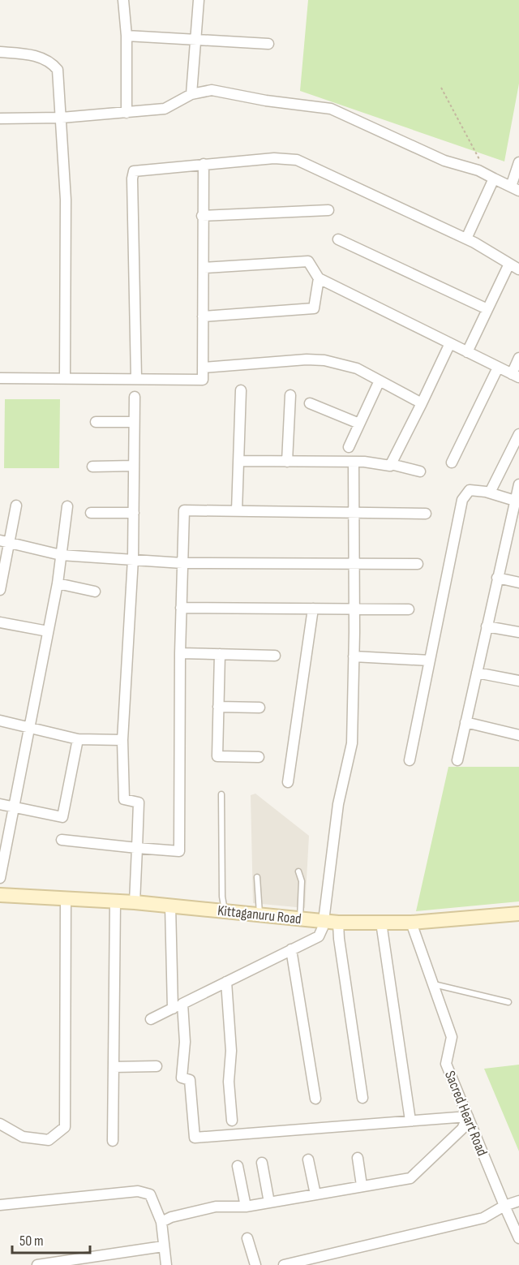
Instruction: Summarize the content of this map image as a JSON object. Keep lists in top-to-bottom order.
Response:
{
  "streets": {
    "street": ["Kittaganuru Road", "Sacred Heart Road"]
  },
  "crossings": [
    ["Kittaganuru Road", "Sacred Heart Road"]
  ],
  "scale_bar": "50 m"
}
